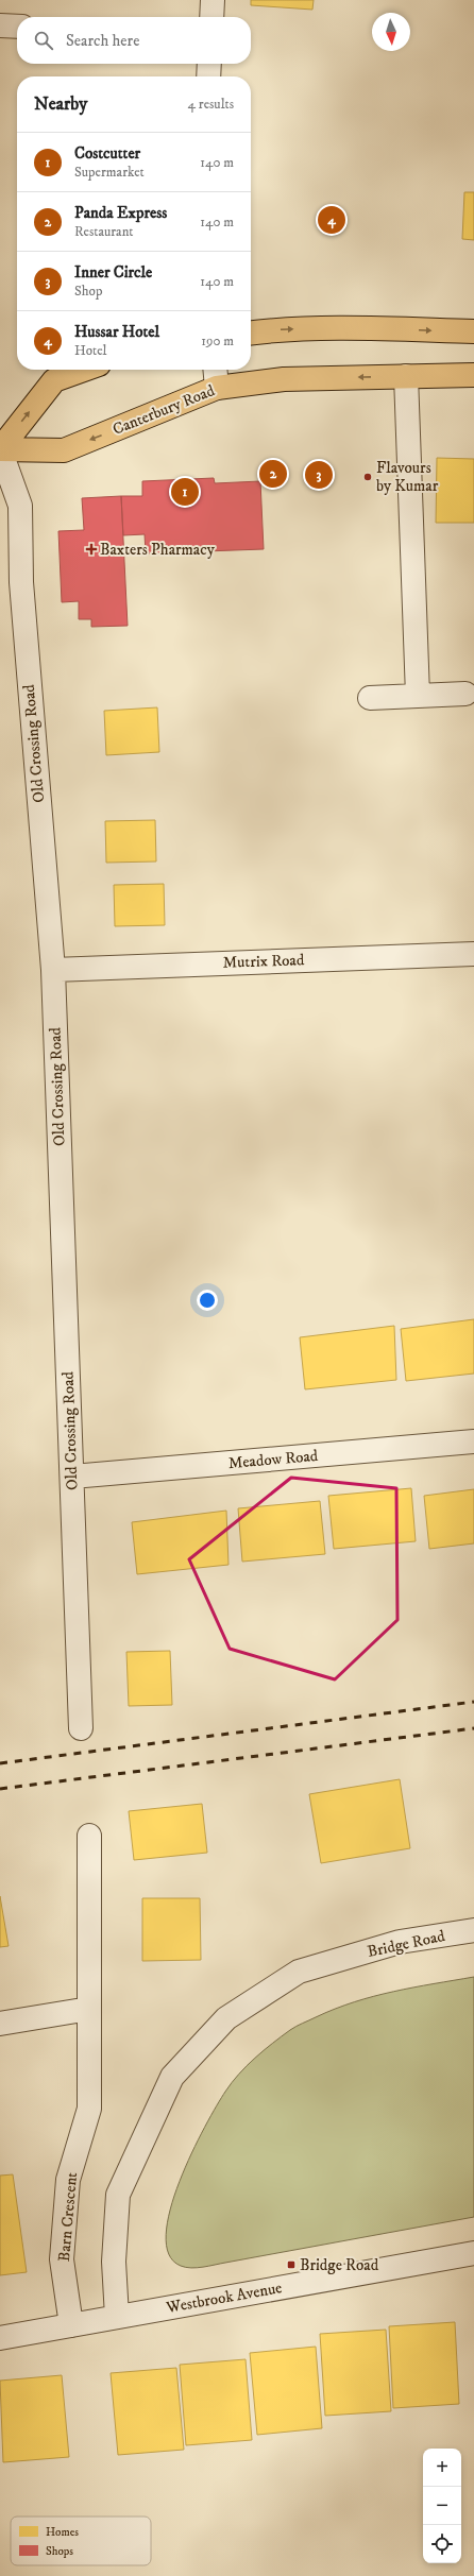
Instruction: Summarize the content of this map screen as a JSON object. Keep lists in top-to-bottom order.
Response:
{
  "streets": {
    "highway": ["Canterbury Road"],
    "street": [
      "Old Crossing Road",
      "Mutrix Road",
      "Meadow Road",
      "Bridge Road",
      "Barn Crescent",
      "Westbrook Avenue"
    ]
  },
  "crossings": [
    ["Canterbury Road", "Old Crossing Road"],
    ["Old Crossing Road", "Mutrix Road"],
    ["Old Crossing Road", "Meadow Road"],
    ["Bridge Road", "Westbrook Avenue"],
    ["Barn Crescent", "Westbrook Avenue"]
  ],
  "places": {
    "other": ["Flavours by Kumar"],
    "health": ["Baxters Pharmacy"],
    "transit": ["Bridge Road"]
  },
  "legend": ["Homes", "Shops"],
  "north": "bottom",
  "page": {
    "search": "Search here",
    "heading": ["Nearby", "4 results"],
    "list": [
      {
        "mark": "1",
        "name": "Costcutter",
        "note": "Supermarket",
        "value": "140 m"
      },
      {
        "mark": "2",
        "name": "Panda Express",
        "note": "Restaurant",
        "value": "140 m"
      },
      {
        "mark": "3",
        "name": "Inner Circle",
        "note": "Shop",
        "value": "140 m"
      },
      {
        "mark": "4",
        "name": "Hussar Hotel",
        "note": "Hotel",
        "value": "190 m"
      }
    ],
    "pins": [
      "4",
      "2",
      "3",
      "1"
    ],
    "map_buttons": ["+", "−"]
  }
}
